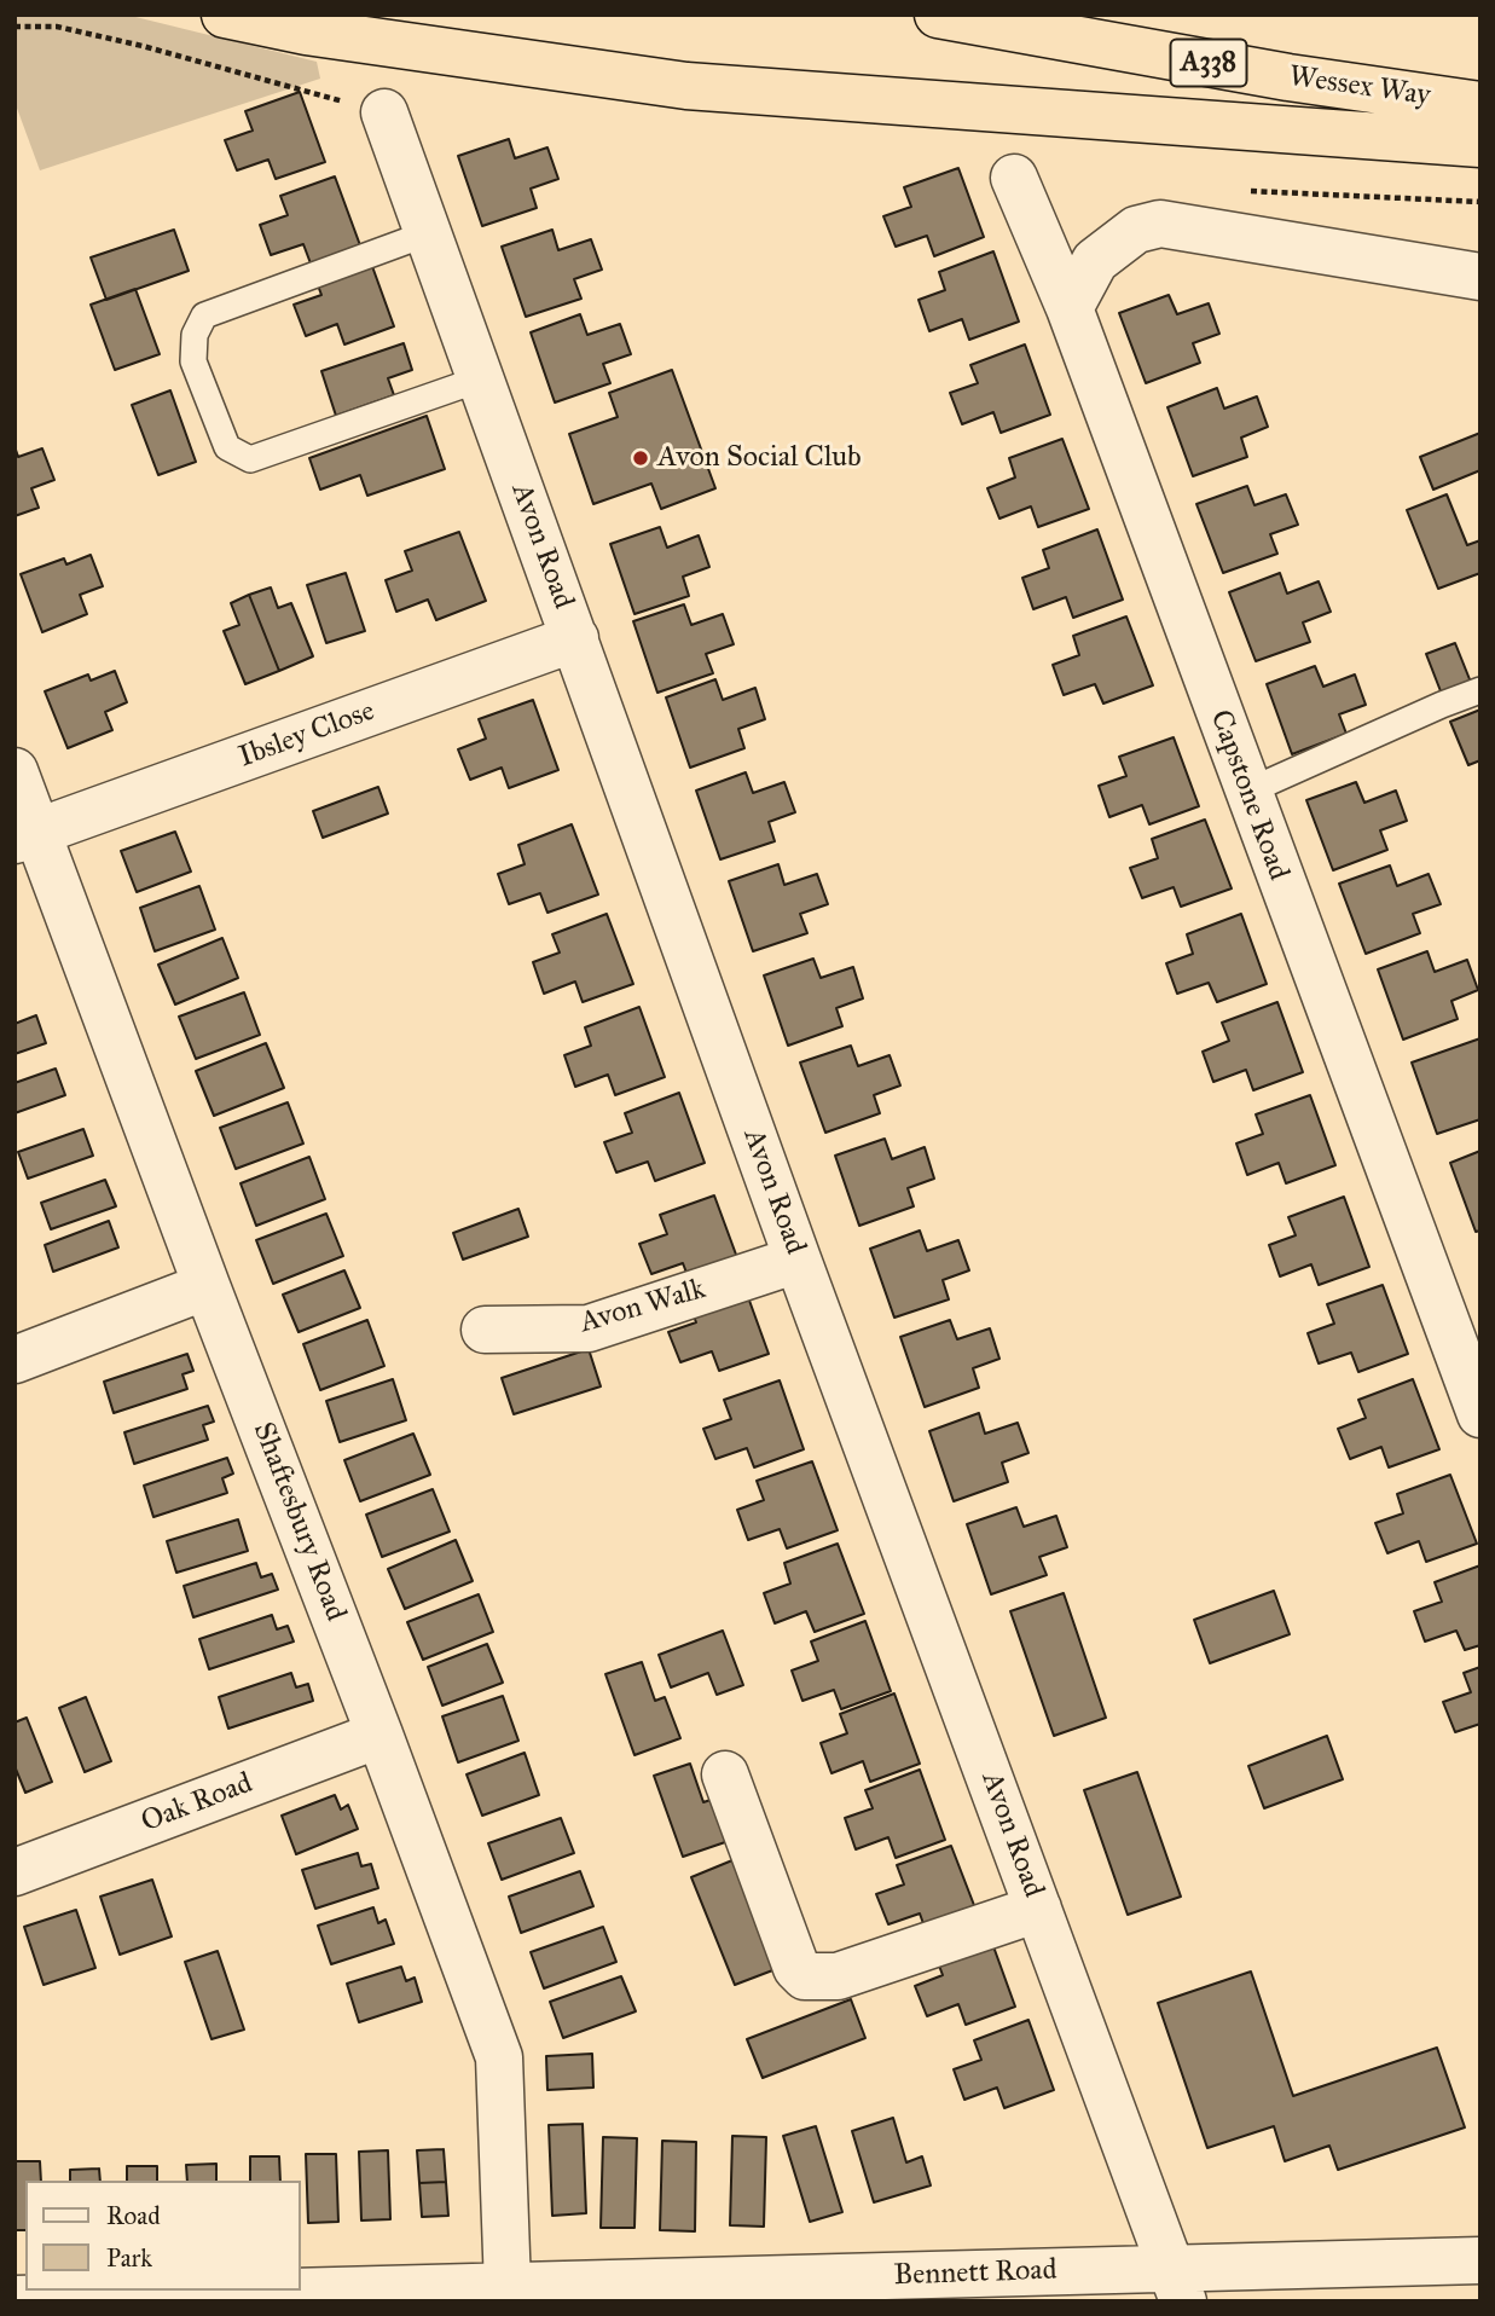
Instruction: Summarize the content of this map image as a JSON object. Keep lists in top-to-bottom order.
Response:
{
  "streets": {
    "highway": ["A338", "Wessex Way"],
    "street": [
      "Avon Road",
      "Ibsley Close",
      "Capstone Road",
      "Avon Walk",
      "Shaftesbury Road",
      "Oak Road",
      "Bennett Road"
    ]
  },
  "crossings": [
    ["Avon Road", "Ibsley Close"],
    ["Avon Road", "Avon Walk"],
    ["Avon Road", "Bennett Road"],
    ["Ibsley Close", "Shaftesbury Road"],
    ["Shaftesbury Road", "Oak Road"],
    ["Shaftesbury Road", "Bennett Road"]
  ],
  "places": ["Avon Social Club"],
  "legend": ["Road", "Park"]
}
